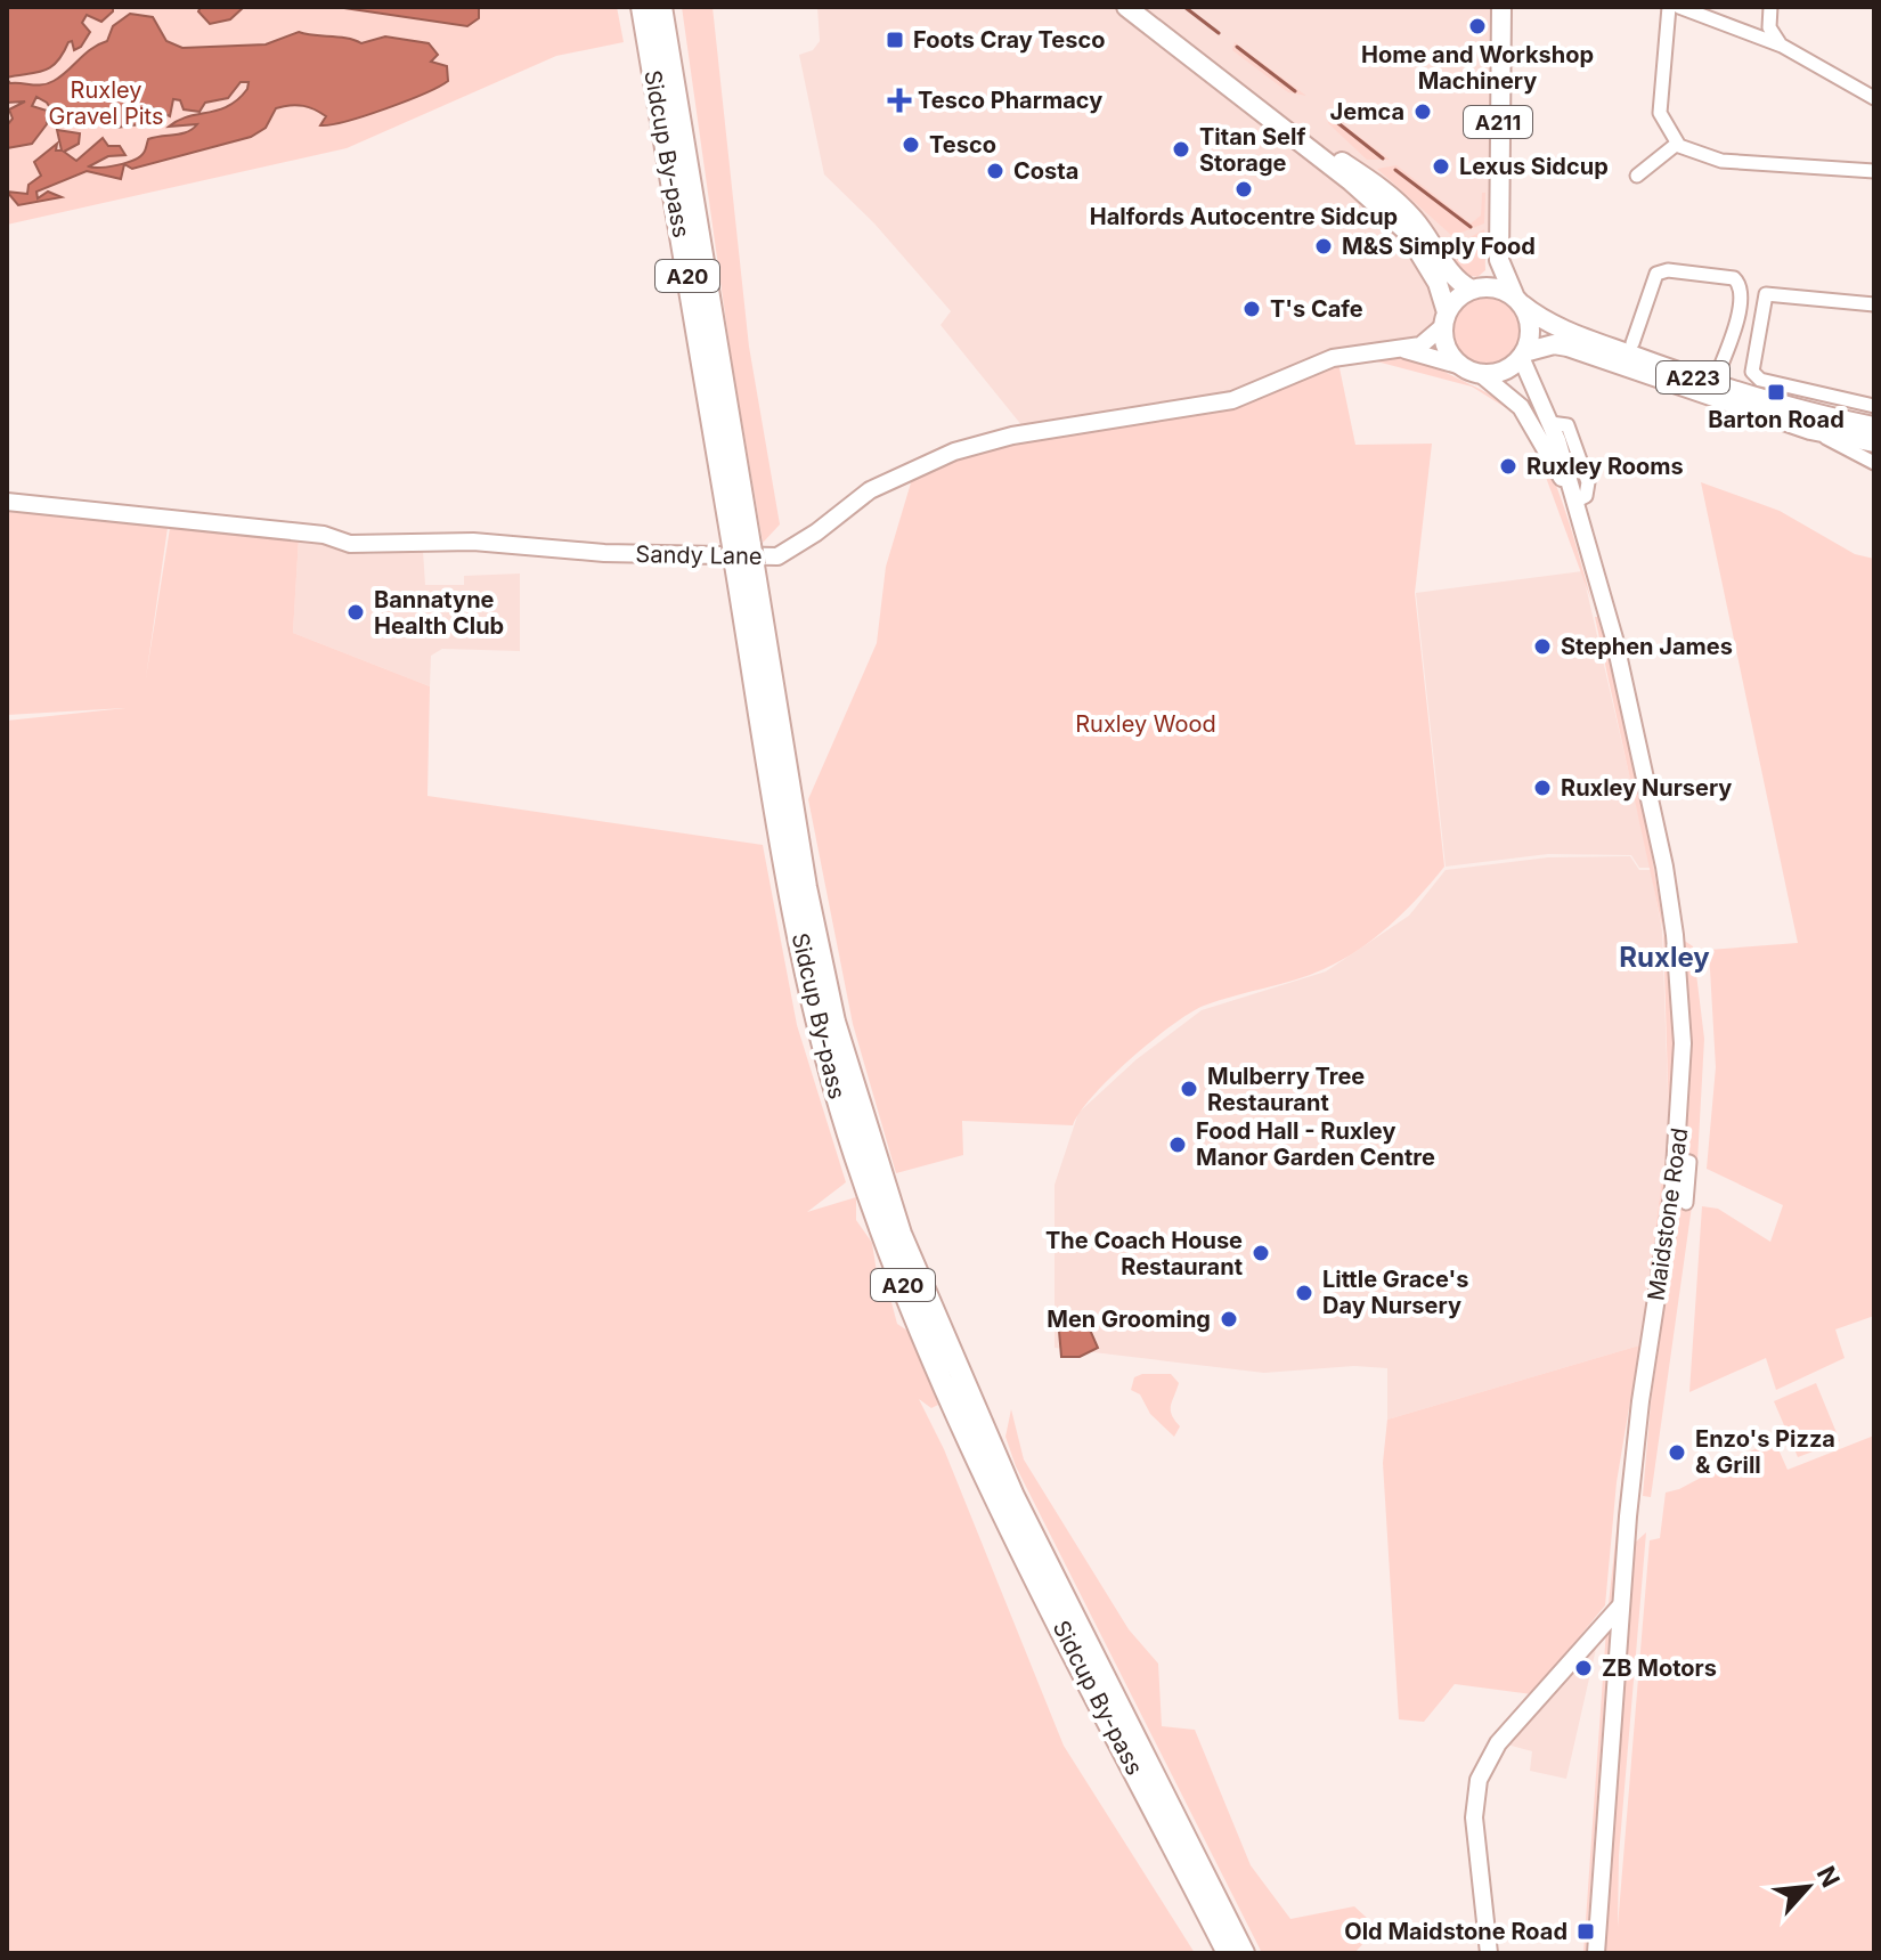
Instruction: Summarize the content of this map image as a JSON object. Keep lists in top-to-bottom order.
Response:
{
  "streets": {
    "highway": ["Sidcup By-pass", "A20"],
    "main road": ["A211", "A223"],
    "street": ["Sandy Lane", "Maidstone Road"]
  },
  "crossings": [
    ["A211", "A223"],
    ["A211", "Sandy Lane"],
    ["A211", "Maidstone Road"],
    ["Sidcup By-pass", "A20"],
    ["A223", "Sandy Lane"],
    ["A223", "Maidstone Road"],
    ["Sandy Lane", "Maidstone Road"]
  ],
  "districts": ["Ruxley"],
  "parks": ["Ruxley Gravel Pits", "Ruxley Wood"],
  "places": {
    "other": [
      "Home and Workshop Machinery",
      "Jemca",
      "Tesco",
      "Titan Self Storage",
      "Lexus Sidcup",
      "Costa",
      "Halfords Autocentre Sidcup",
      "M&S Simply Food",
      "T's Cafe",
      "Ruxley Rooms",
      "Bannatyne Health Club",
      "Stephen James",
      "Ruxley Nursery",
      "Mulberry Tree Restaurant",
      "Food Hall - Ruxley Manor Garden Centre",
      "The Coach House Restaurant",
      "Little Grace's Day Nursery",
      "Men Grooming",
      "Enzo's Pizza & Grill",
      "ZB Motors"
    ],
    "transit": ["Foots Cray Tesco", "Barton Road", "Old Maidstone Road"],
    "health": ["Tesco Pharmacy"]
  },
  "north": "top right"
}
